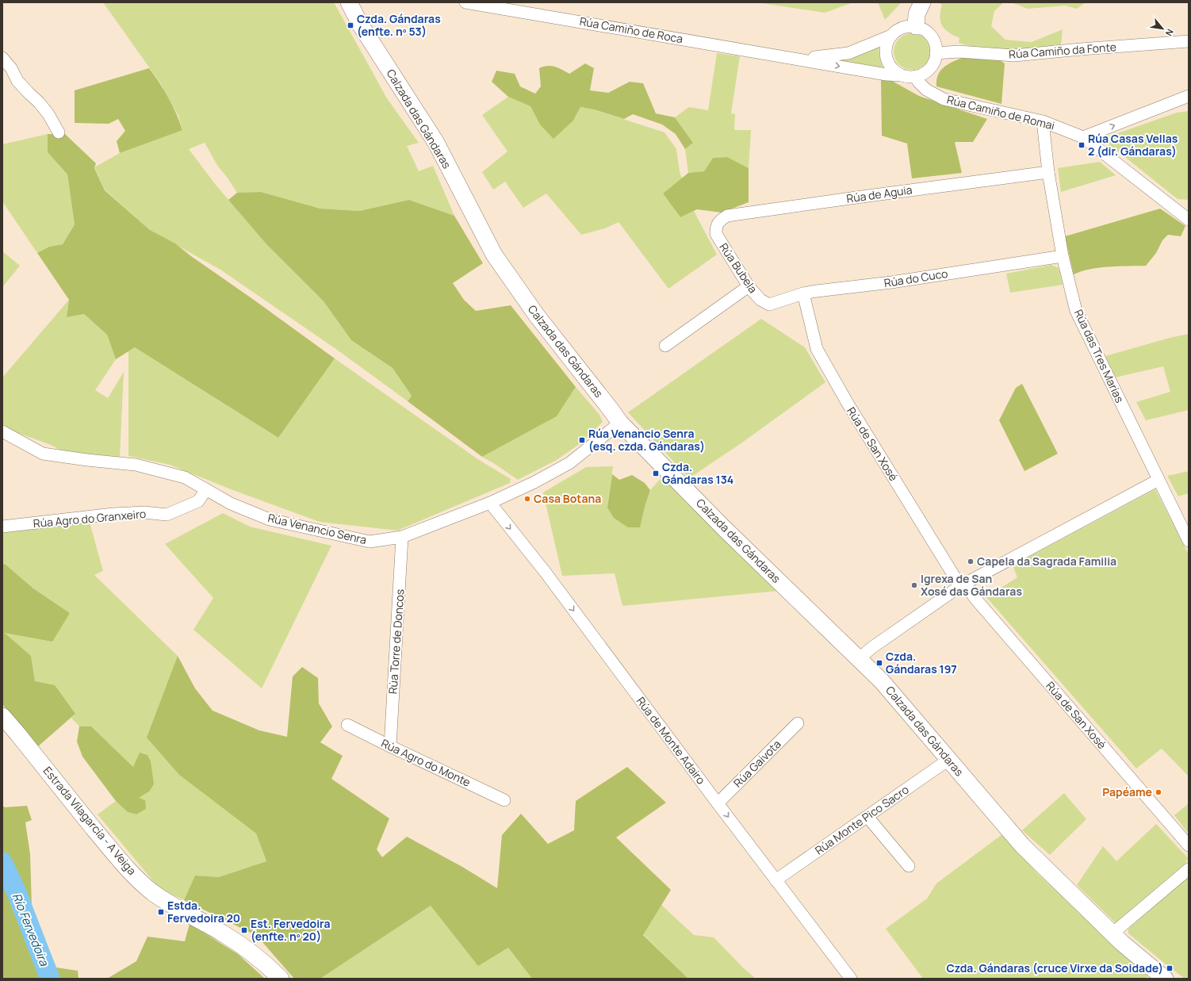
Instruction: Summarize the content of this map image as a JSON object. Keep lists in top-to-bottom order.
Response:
{
  "streets": {
    "main road": ["Calzada das Gándaras", "Estrada Vilagarcía - A Veiga"],
    "street": [
      "Rúa Camiño de Roca",
      "Rúa Camiño da Fonte",
      "Rúa Camiño de Romai",
      "Rúa de Aguia",
      "Rúa Bubela",
      "Rúa do Cuco",
      "Rúa das Tres Marias",
      "Rúa de San Xosé",
      "Rúa Agro do Granxeiro",
      "Rúa Venancio Senra",
      "Rúa Torre de Doncos",
      "Rúa de Monte Adairo",
      "Rúa Agro do Monte",
      "Rúa Gaivota",
      "Rúa Monte Pico Sacro"
    ]
  },
  "crossings": [
    ["Rúa Camiño de Roca", "Rúa Camiño da Fonte"],
    ["Rúa Camiño de Roca", "Rúa Camiño de Romai"],
    ["Rúa Camiño da Fonte", "Rúa Camiño de Romai"],
    ["Rúa Camiño de Romai", "Rúa das Tres Marias"],
    ["Calzada das Gándaras", "Rúa Venancio Senra"],
    ["Calzada das Gándaras", "Rúa Monte Pico Sacro"],
    ["Rúa de Aguia", "Rúa Bubela"],
    ["Rúa de Aguia", "Rúa das Tres Marias"],
    ["Rúa Bubela", "Rúa do Cuco"],
    ["Rúa do Cuco", "Rúa das Tres Marias"],
    ["Rúa do Cuco", "Rúa de San Xosé"],
    ["Rúa Agro do Granxeiro", "Rúa Venancio Senra"],
    ["Rúa Venancio Senra", "Rúa Torre de Doncos"],
    ["Rúa Venancio Senra", "Rúa de Monte Adairo"],
    ["Rúa Torre de Doncos", "Rúa Agro do Monte"],
    ["Rúa de Monte Adairo", "Rúa Gaivota"],
    ["Rúa de Monte Adairo", "Rúa Monte Pico Sacro"]
  ],
  "one_way": ["Rúa de Monte Adairo"],
  "water": ["Río Fervedoira"],
  "places": {
    "transit": [
      "Czda. Gándaras (enfte. nº 53)",
      "Rúa Casas Vellas 2 (dir. Gándaras)",
      "Rúa Venancio Senra (esq. czda. Gándaras)",
      "Czda. Gándaras 134",
      "Czda. Gándaras 197",
      "Estda. Fervedoira 20",
      "Est. Fervedoira (enfte. nº 20)",
      "Czda. Gándaras (cruce Virxe da Soidade)"
    ],
    "other": [
      "Casa Botana",
      "Capela da Sagrada Familia",
      "Igrexa de San Xosé das Gándaras",
      "Papéame"
    ]
  },
  "north": "bottom right"
}
